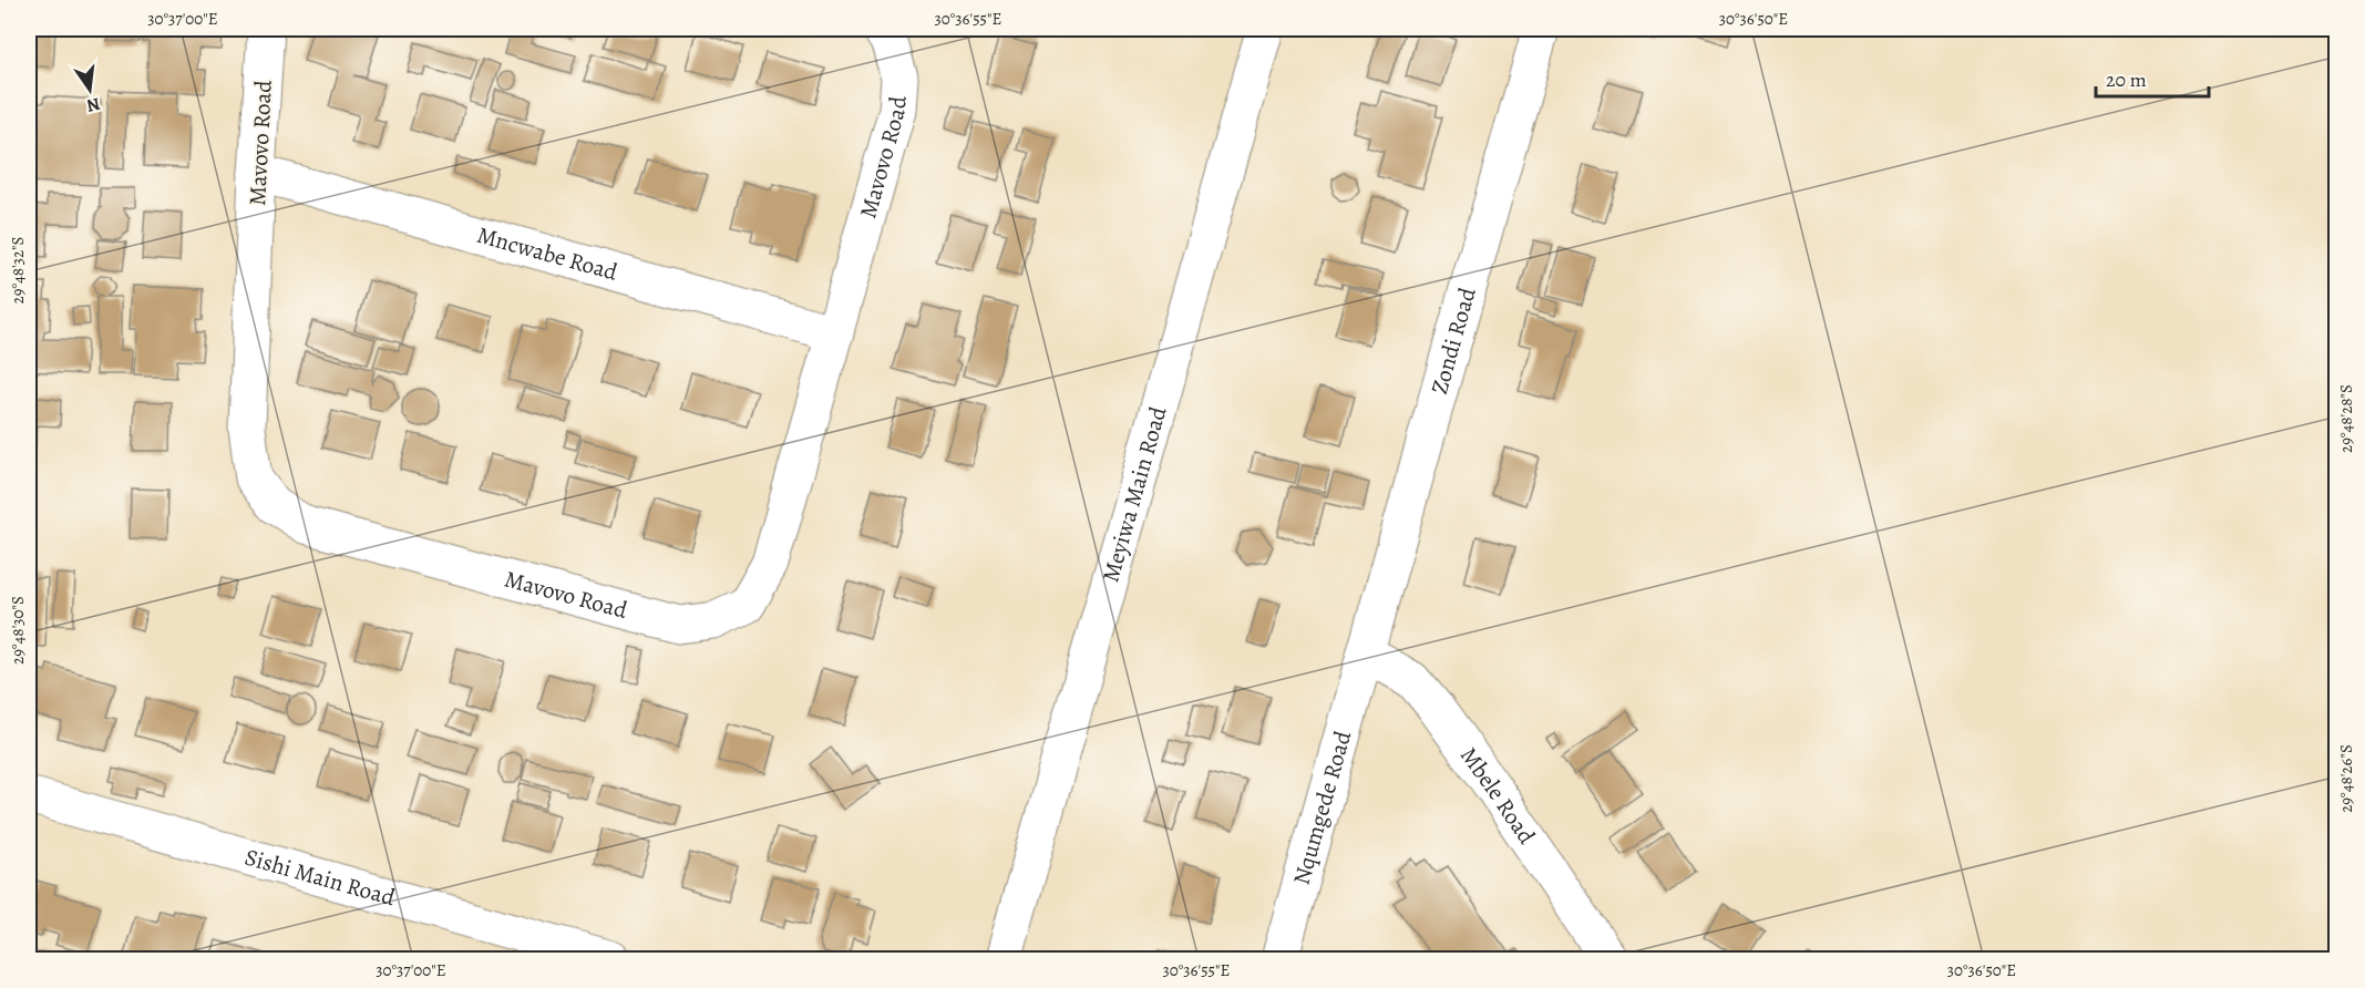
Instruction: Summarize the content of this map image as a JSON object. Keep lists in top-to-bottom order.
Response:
{
  "streets": {
    "street": [
      "Mavovo Road",
      "Mncwabe Road",
      "Zondi Road",
      "Meyiwa Main Road",
      "Mbele Road",
      "Nqumgede Road",
      "Sishi Main Road"
    ]
  },
  "crossings": [
    ["Mavovo Road", "Mncwabe Road"],
    ["Zondi Road", "Mbele Road"],
    ["Zondi Road", "Nqumgede Road"],
    ["Mbele Road", "Nqumgede Road"]
  ],
  "scale_bar": "20 m",
  "north": "bottom",
  "coordinates": [
    "30°37'00\"E",
    "30°36'55\"E",
    "30°36'50\"E",
    "29°48'32\"S",
    "29°48'28\"S",
    "29°48'30\"S",
    "29°48'26\"S"
  ]
}
